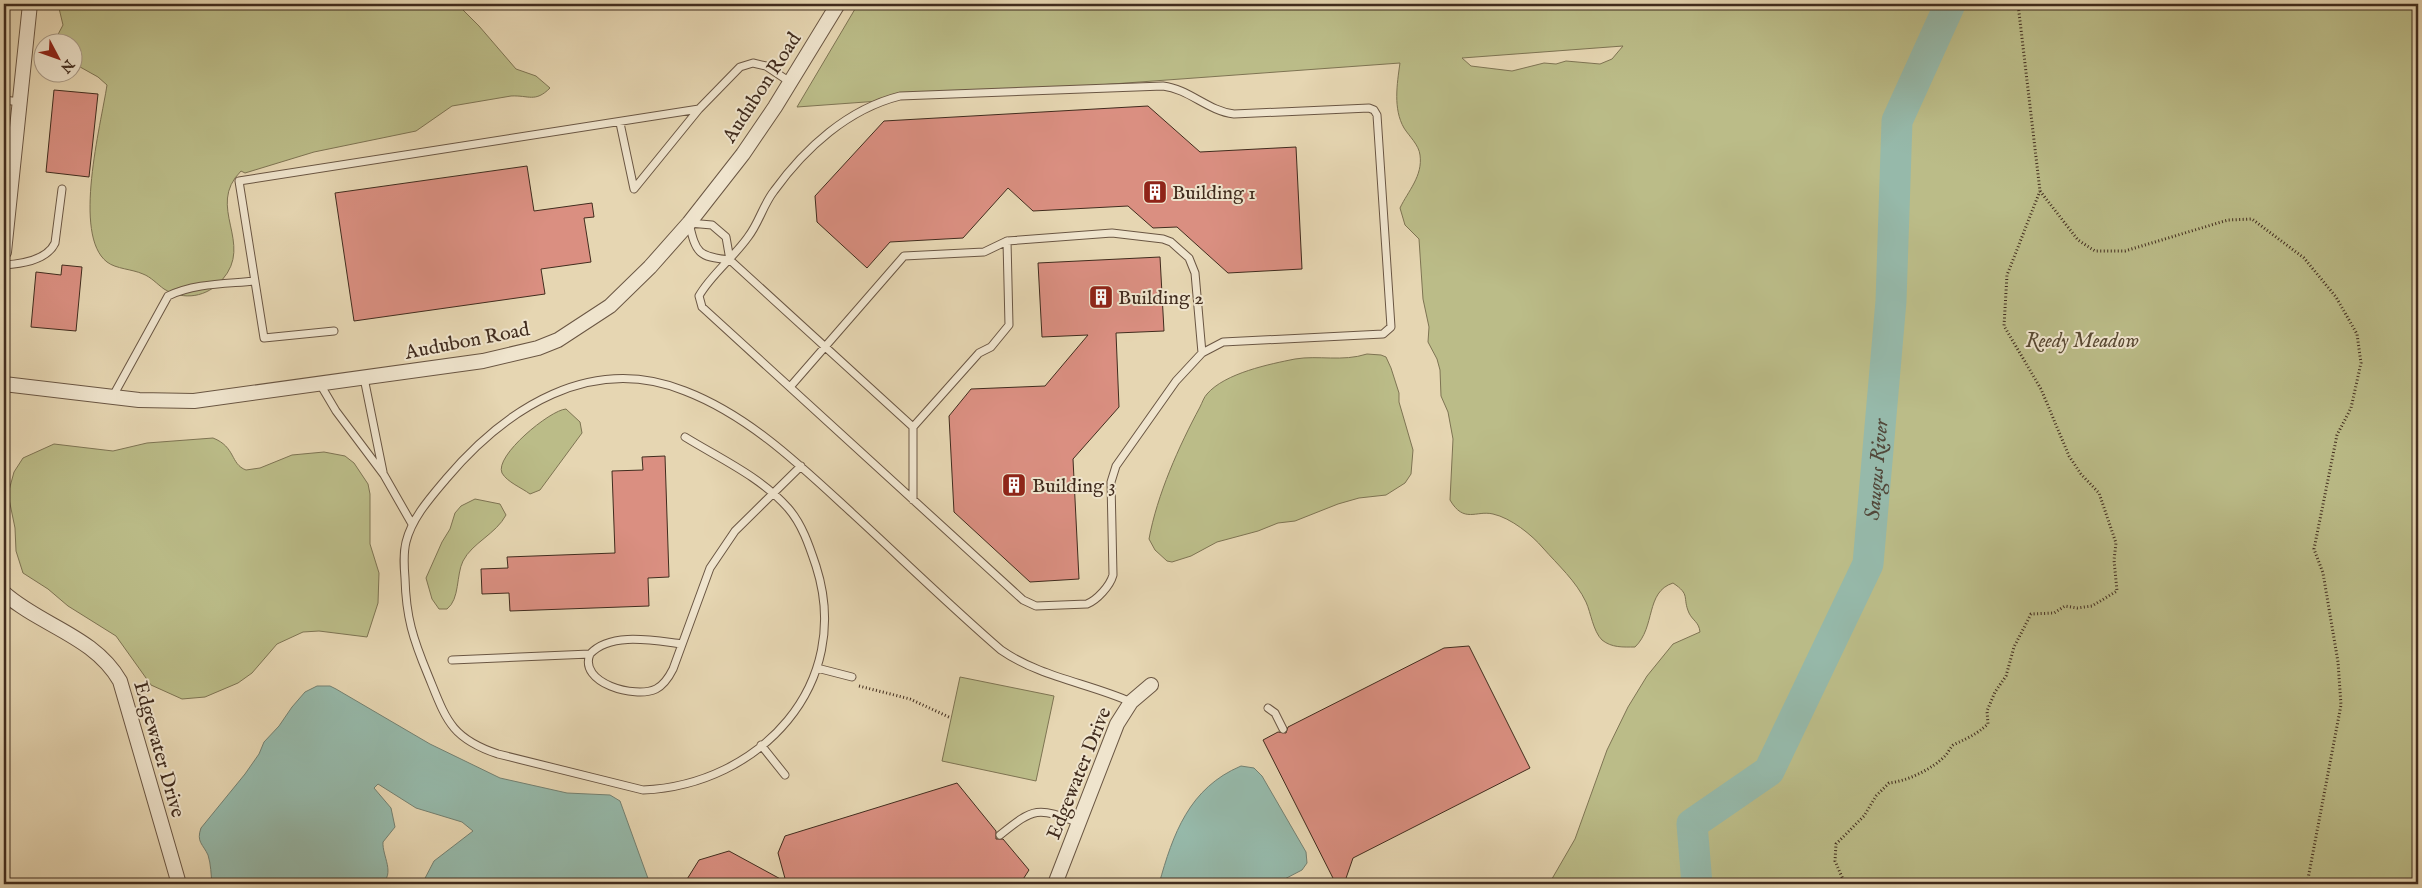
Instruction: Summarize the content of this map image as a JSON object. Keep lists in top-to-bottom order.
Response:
{
  "streets": {
    "street": ["Audubon Road", "Edgewater Drive"]
  },
  "water": ["Saugus River"],
  "parks": ["Reedy Meadow"],
  "places": {
    "building": ["Building 1", "Building 2", "Building 3"]
  },
  "north": "bottom right"
}
